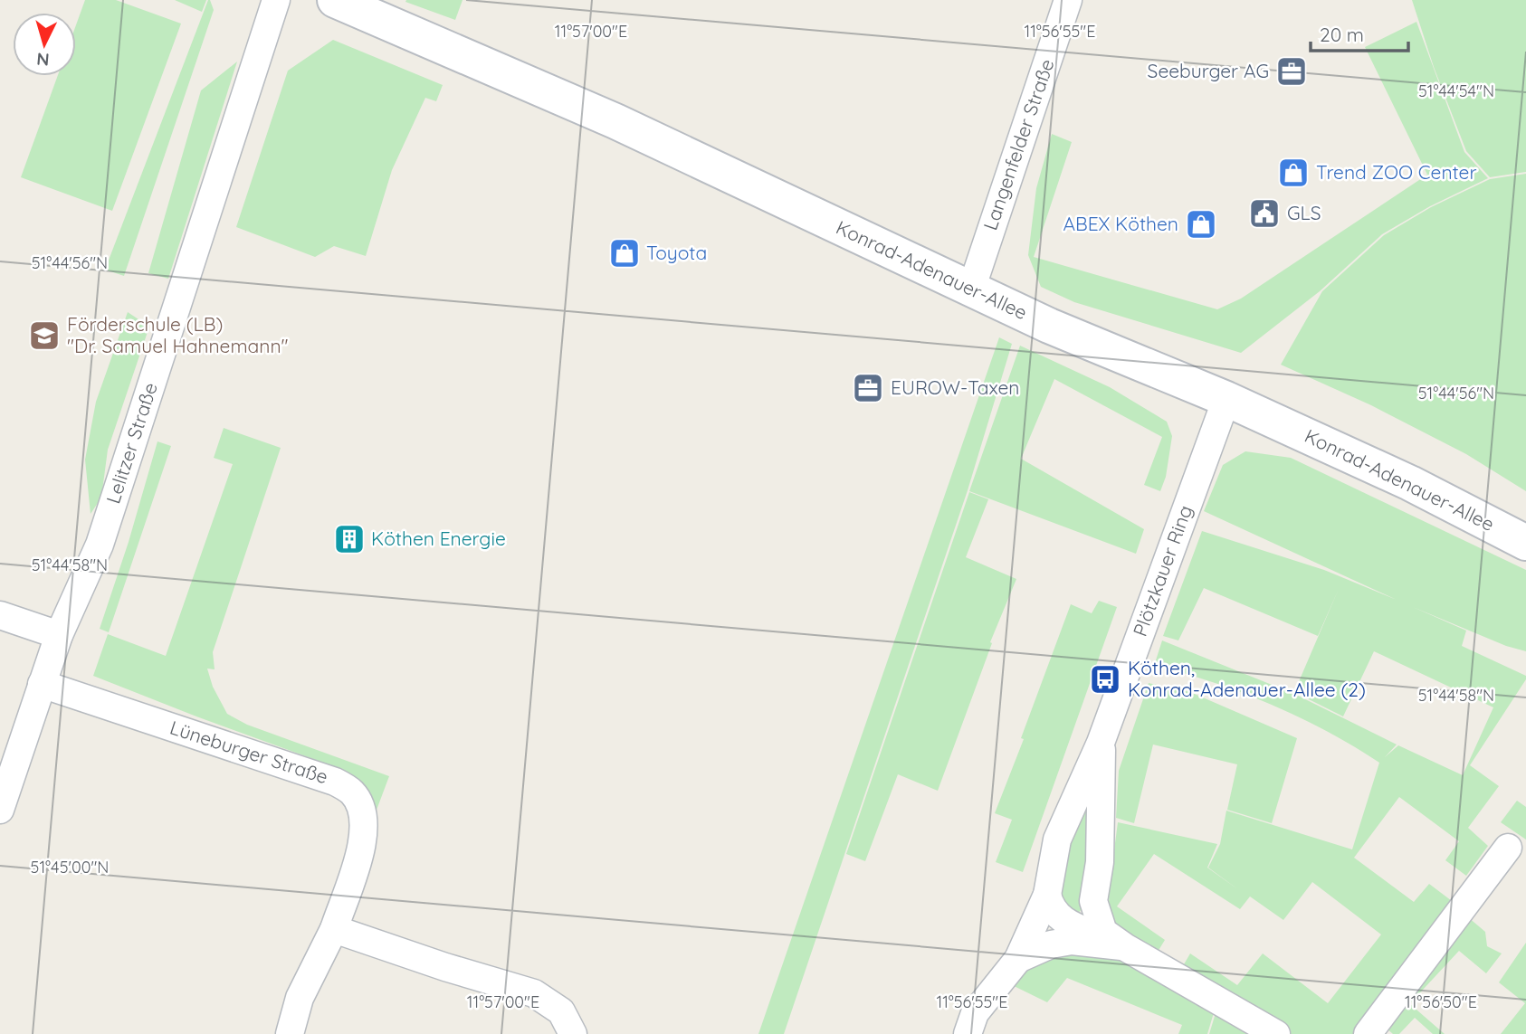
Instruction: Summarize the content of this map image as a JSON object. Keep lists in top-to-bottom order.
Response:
{
  "streets": {
    "main road": ["Konrad-Adenauer-Allee"],
    "street": [
      "Langenfelder Straße",
      "Lelitzer Straße",
      "Plötzkauer Ring",
      "Lüneburger Straße"
    ]
  },
  "crossings": [
    ["Langenfelder Straße", "Konrad-Adenauer-Allee"],
    ["Konrad-Adenauer-Allee", "Plötzkauer Ring"],
    ["Lelitzer Straße", "Lüneburger Straße"]
  ],
  "places": {
    "office": ["Seeburger AG", "EUROW-Taxen"],
    "shop": ["Trend ZOO Center", "ABEX Köthen", "Toyota"],
    "public building": ["GLS"],
    "school or university": ["Förderschule (LB) \"Dr. Samuel Hahnemann\""],
    "building": ["Köthen Energie"],
    "bus stop": ["Köthen, Konrad-Adenauer-Allee (2)"]
  },
  "scale_bar": "20 m",
  "north": "bottom",
  "coordinates": [
    "11°57'00\"E",
    "11°56'55\"E",
    "51°44'54\"N",
    "51°44'56\"N",
    "51°44'58\"N",
    "51°45'00\"N",
    "11°56'50\"E"
  ]
}
